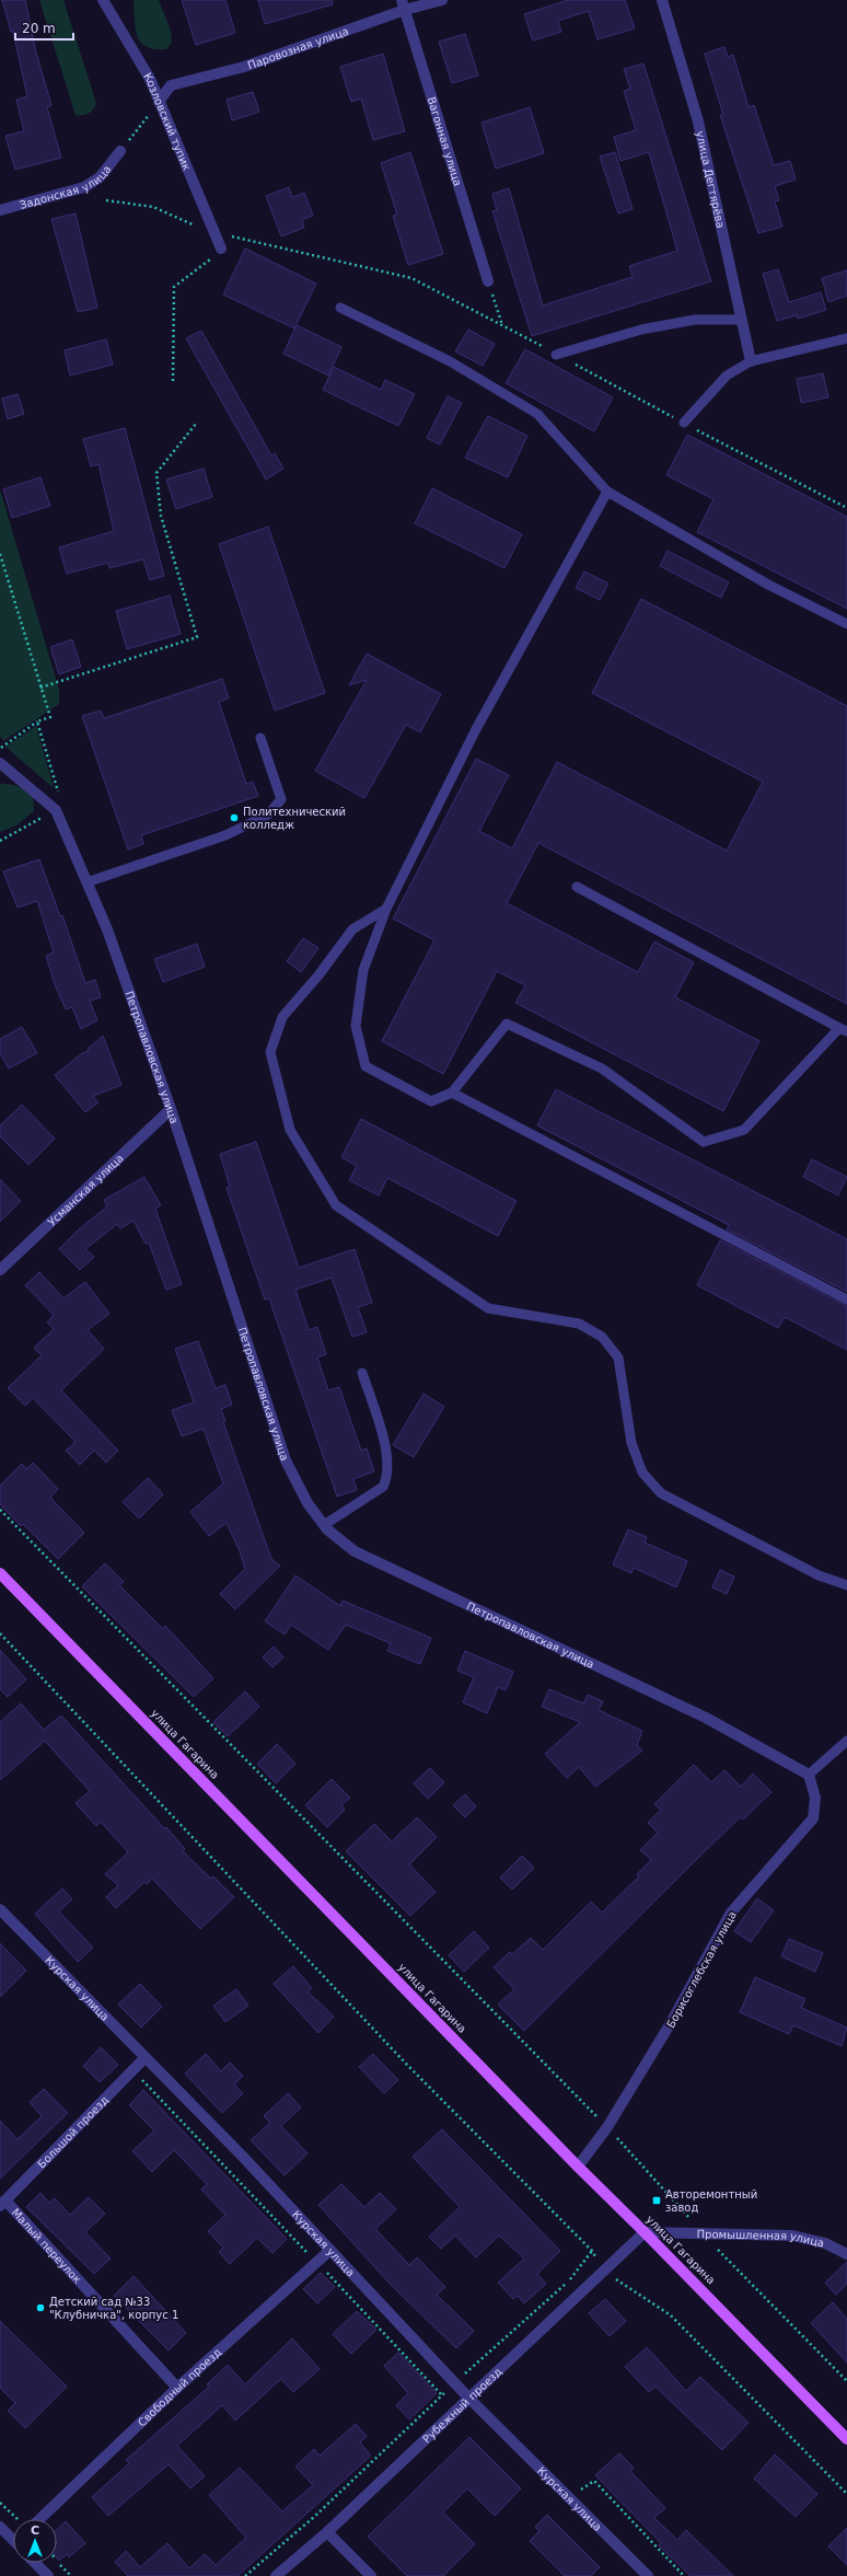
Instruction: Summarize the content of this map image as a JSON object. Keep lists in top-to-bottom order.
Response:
{
  "streets": {
    "main road": ["улица Гагарина"],
    "street": [
      "Паровозная улица",
      "Козловский тупик",
      "Вагонная улица",
      "улица Дегтярёва",
      "Задонская улица",
      "Петропавловская улица",
      "Усманская улица",
      "Борисоглебская улица",
      "Курская улица",
      "Большой проезд",
      "Промышленная улица",
      "Малый переулок",
      "Свободный проезд",
      "Рубежный проезд"
    ]
  },
  "crossings": [
    ["Паровозная улица", "Козловский тупик"],
    ["Паровозная улица", "Вагонная улица"],
    ["Петропавловская улица", "Усманская улица"],
    ["Петропавловская улица", "Борисоглебская улица"],
    ["улица Гагарина", "Борисоглебская улица"],
    ["улица Гагарина", "Промышленная улица"],
    ["улица Гагарина", "Рубежный проезд"],
    ["Курская улица", "Большой проезд"],
    ["Курская улица", "Свободный проезд"],
    ["Курская улица", "Рубежный проезд"],
    ["Большой проезд", "Малый переулок"],
    ["Промышленная улица", "Рубежный проезд"],
    ["Малый переулок", "Свободный проезд"]
  ],
  "places": {
    "other": ["Политехнический колледж", "Детский сад №33 \"Клубничка\", корпус 1"],
    "transit": ["Авторемонтный завод"]
  },
  "scale_bar": "20 m",
  "north": "top"
}
